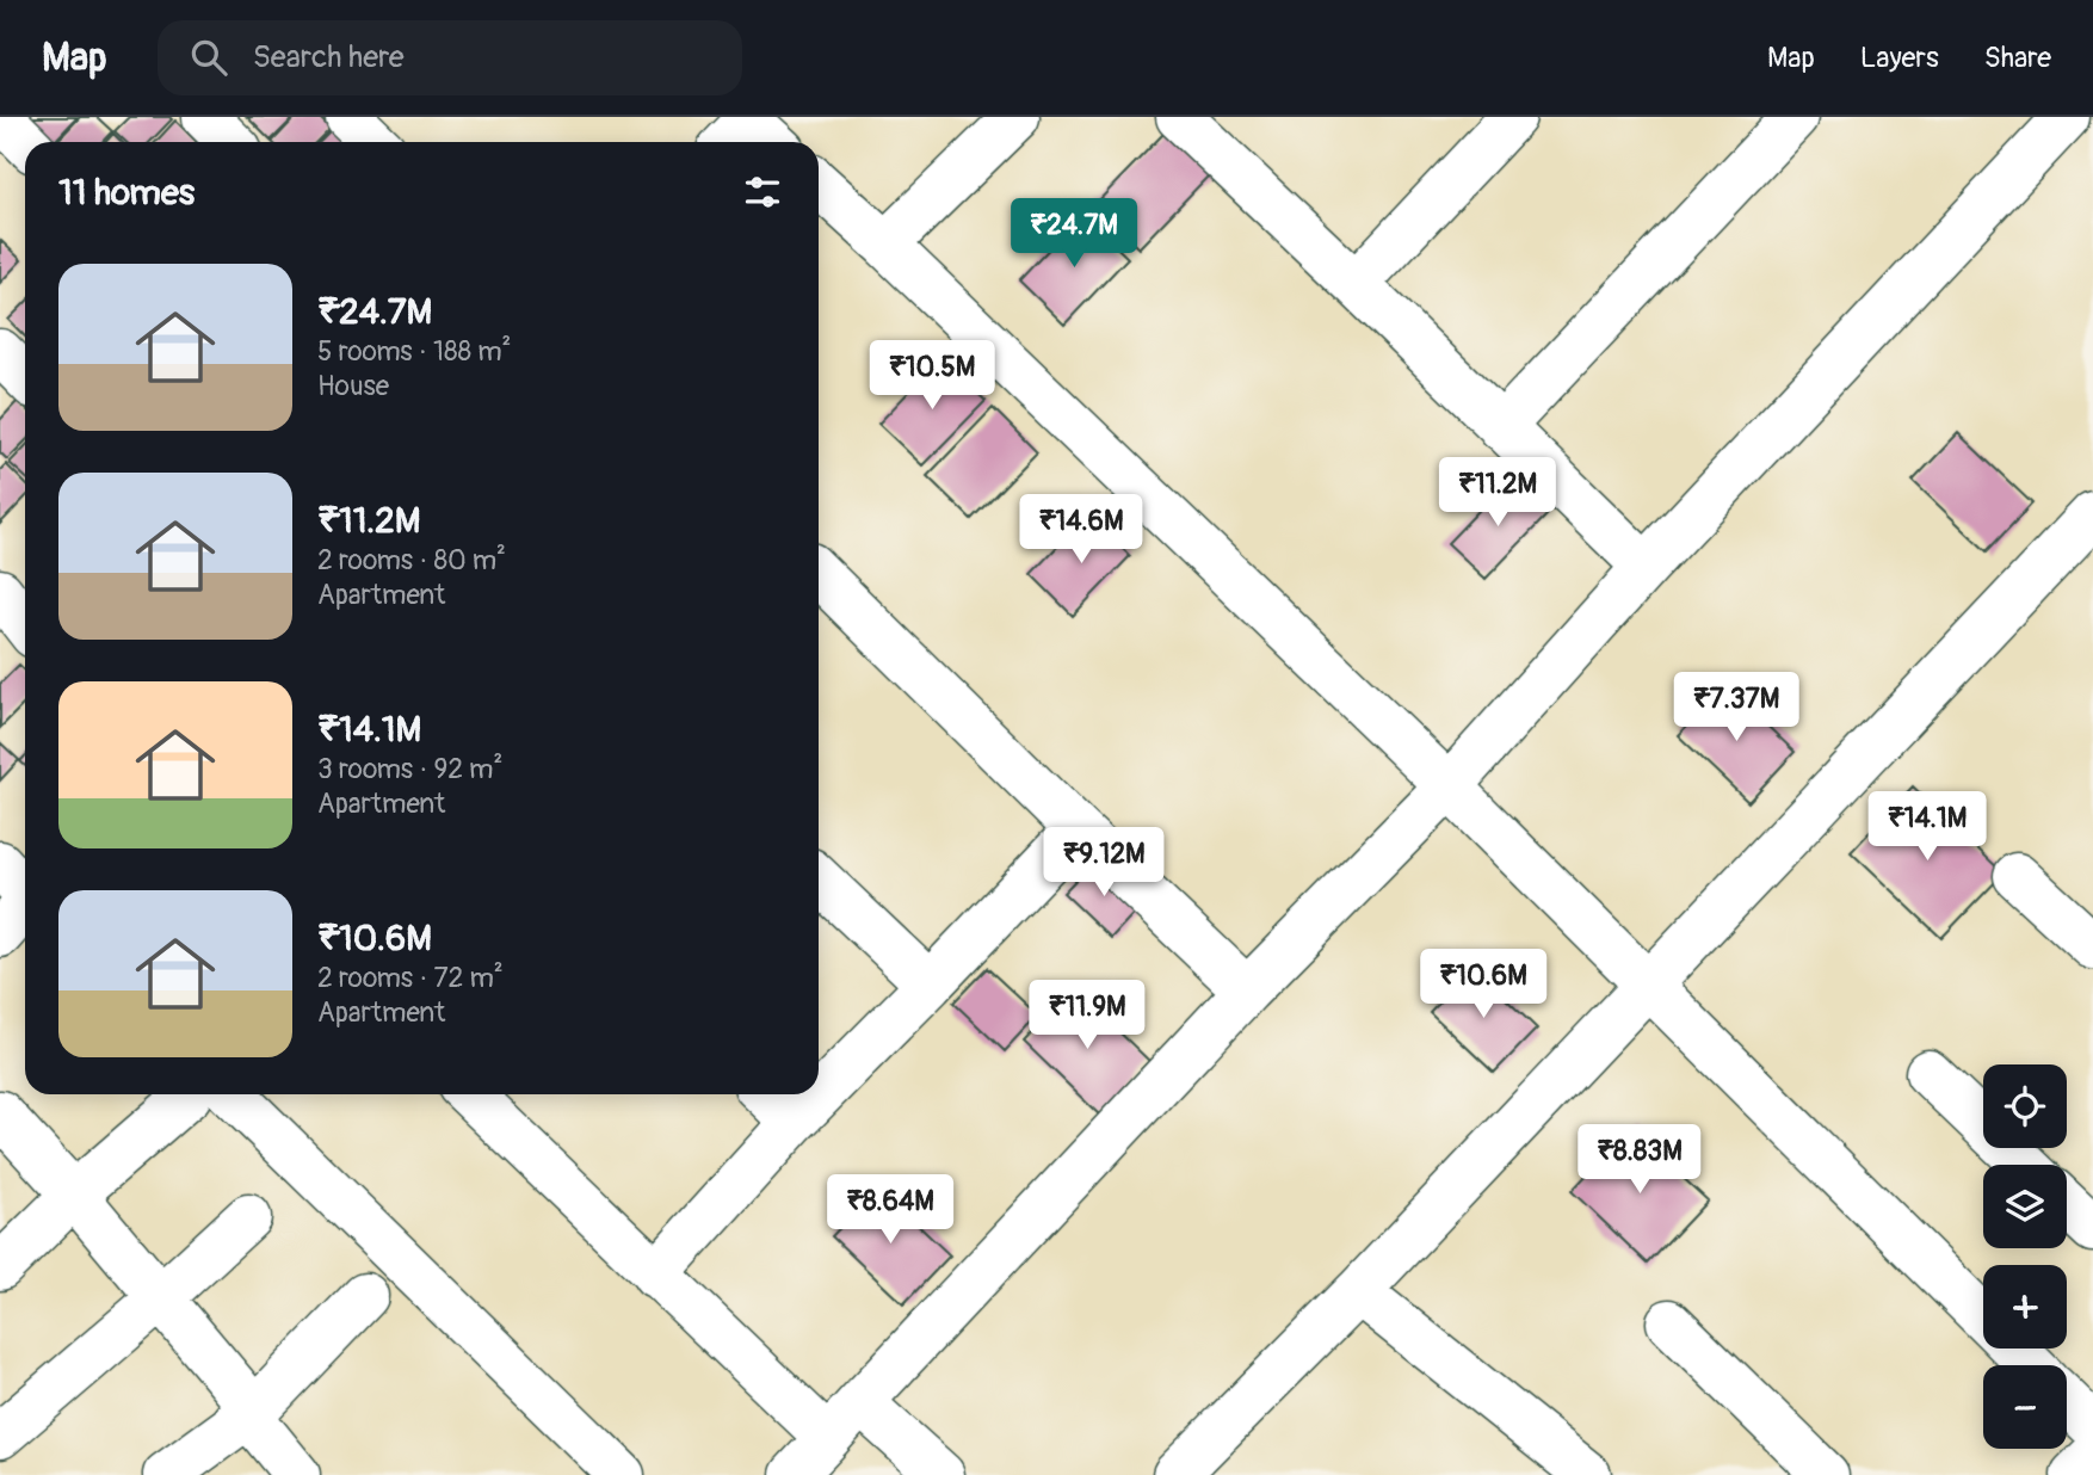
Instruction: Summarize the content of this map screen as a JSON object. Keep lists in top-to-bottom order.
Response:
{
  "page": {
    "header": "Map",
    "search": "Search here",
    "nav": ["Map", "Layers", "Share"],
    "heading": "11 homes",
    "price": [
      "₹24.7M",
      "₹10.5M",
      "₹11.2M",
      "₹14.6M",
      "₹7.37M",
      "₹14.1M",
      "₹9.12M",
      "₹10.6M",
      "₹11.9M",
      "₹8.83M",
      "₹8.64M"
    ],
    "list": [
      {
        "name": "₹24.7M",
        "note": "5 rooms · 188 m² · House"
      },
      {
        "name": "₹11.2M",
        "note": "2 rooms · 80 m² · Apartment"
      },
      {
        "name": "₹14.1M",
        "note": "3 rooms · 92 m² · Apartment"
      },
      {
        "name": "₹10.6M",
        "note": "2 rooms · 72 m² · Apartment"
      }
    ],
    "map_buttons": ["+", "−"]
  }
}
